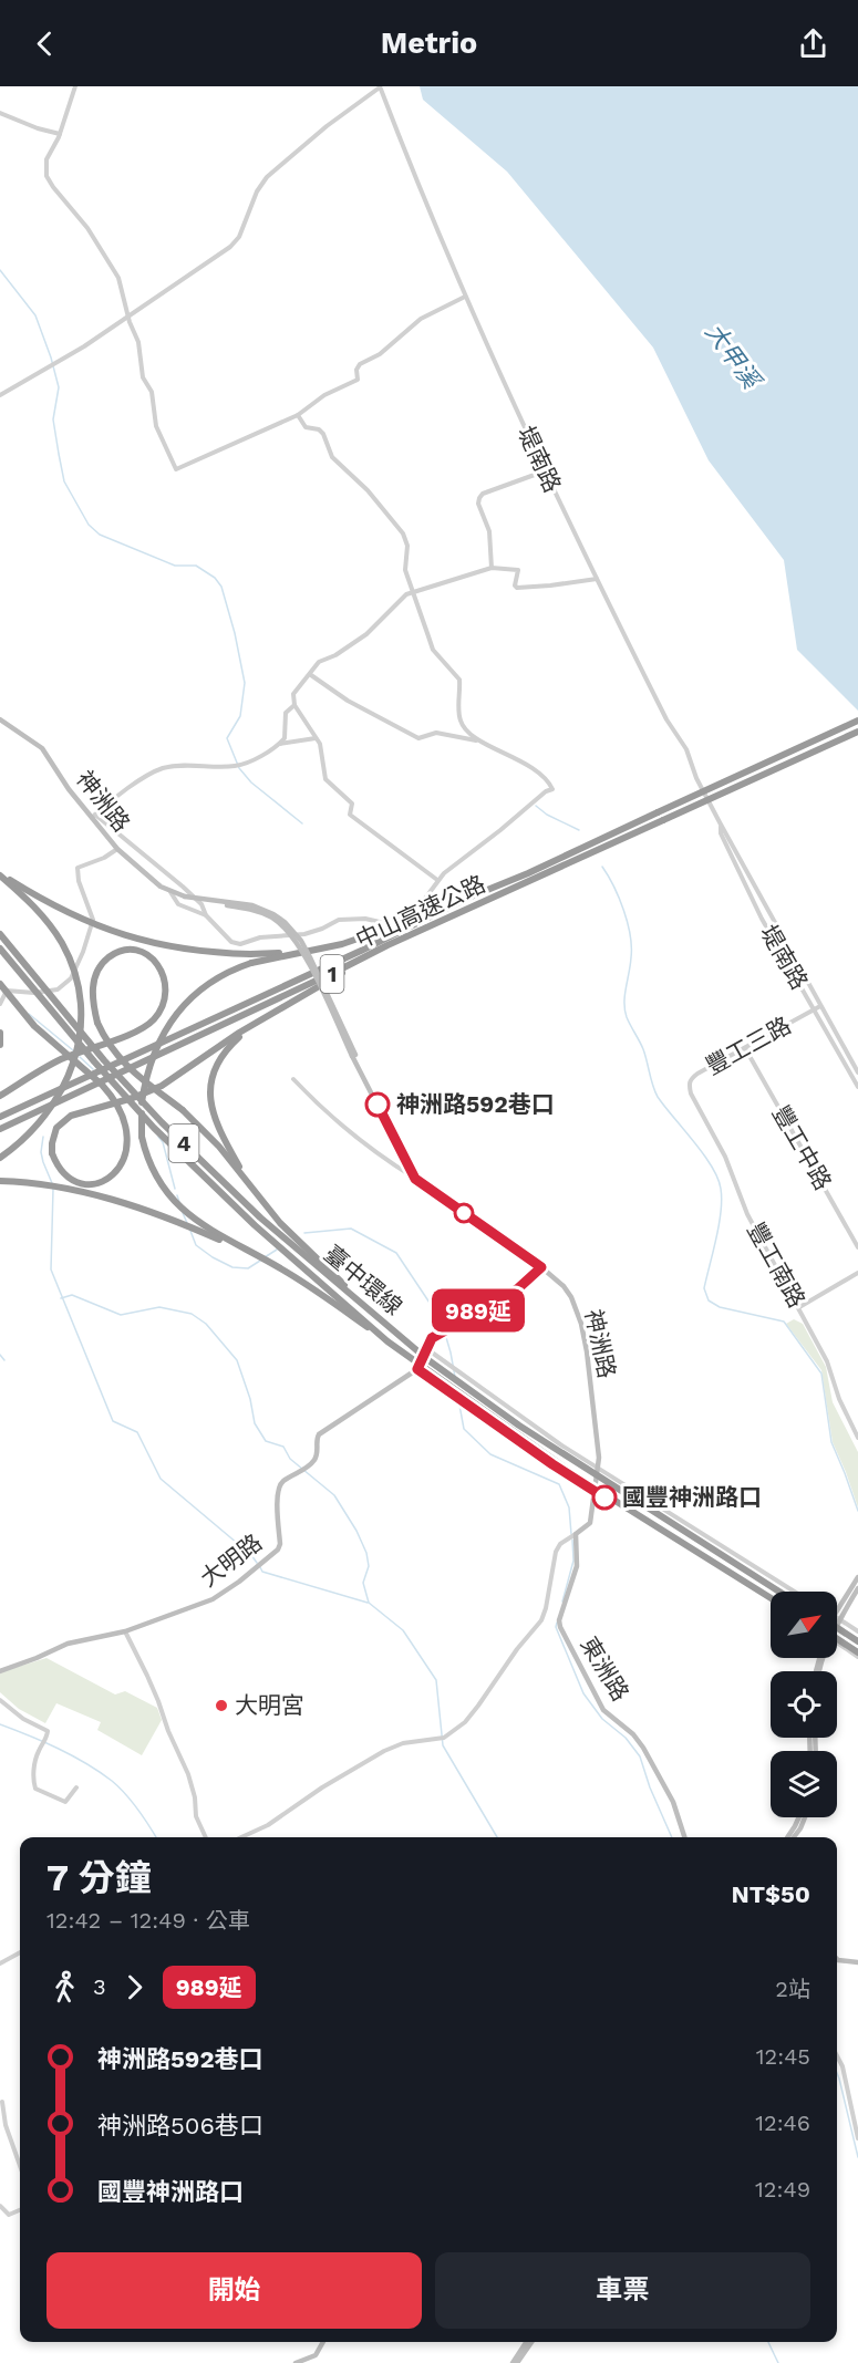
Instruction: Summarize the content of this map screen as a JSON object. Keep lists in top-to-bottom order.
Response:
{
  "streets": {
    "highway": [
      "中山高速公路",
      "1",
      "4",
      "臺中環線"
    ],
    "street": [
      "堤南路",
      "神洲路",
      "豐工三路",
      "豐工中路",
      "豐工南路",
      "大明路",
      "東洲路"
    ]
  },
  "crossings": [
    ["堤南路", "豐工三路"],
    ["神洲路", "大明路"],
    ["神洲路", "東洲路"],
    ["豐工三路", "豐工中路"],
    ["豐工三路", "豐工南路"]
  ],
  "water": ["大甲溪"],
  "places": ["神洲路592巷口", "國豐神洲路口", "大明宮"],
  "lines": ["bus line 989延"],
  "north": "top right",
  "page": {
    "header": "Metrio",
    "on_map": "989延",
    "heading": ["7 分鐘", "12:42 – 12:49 · 公車", "NT$50"],
    "legs": ["3", "989延", "2站"],
    "list": [
      {
        "name": "神洲路592巷口",
        "value": "12:45"
      },
      {
        "name": "神洲路506巷口",
        "value": "12:46"
      },
      {
        "name": "國豐神洲路口",
        "value": "12:49"
      }
    ],
    "buttons": ["開始", "車票"]
  }
}
